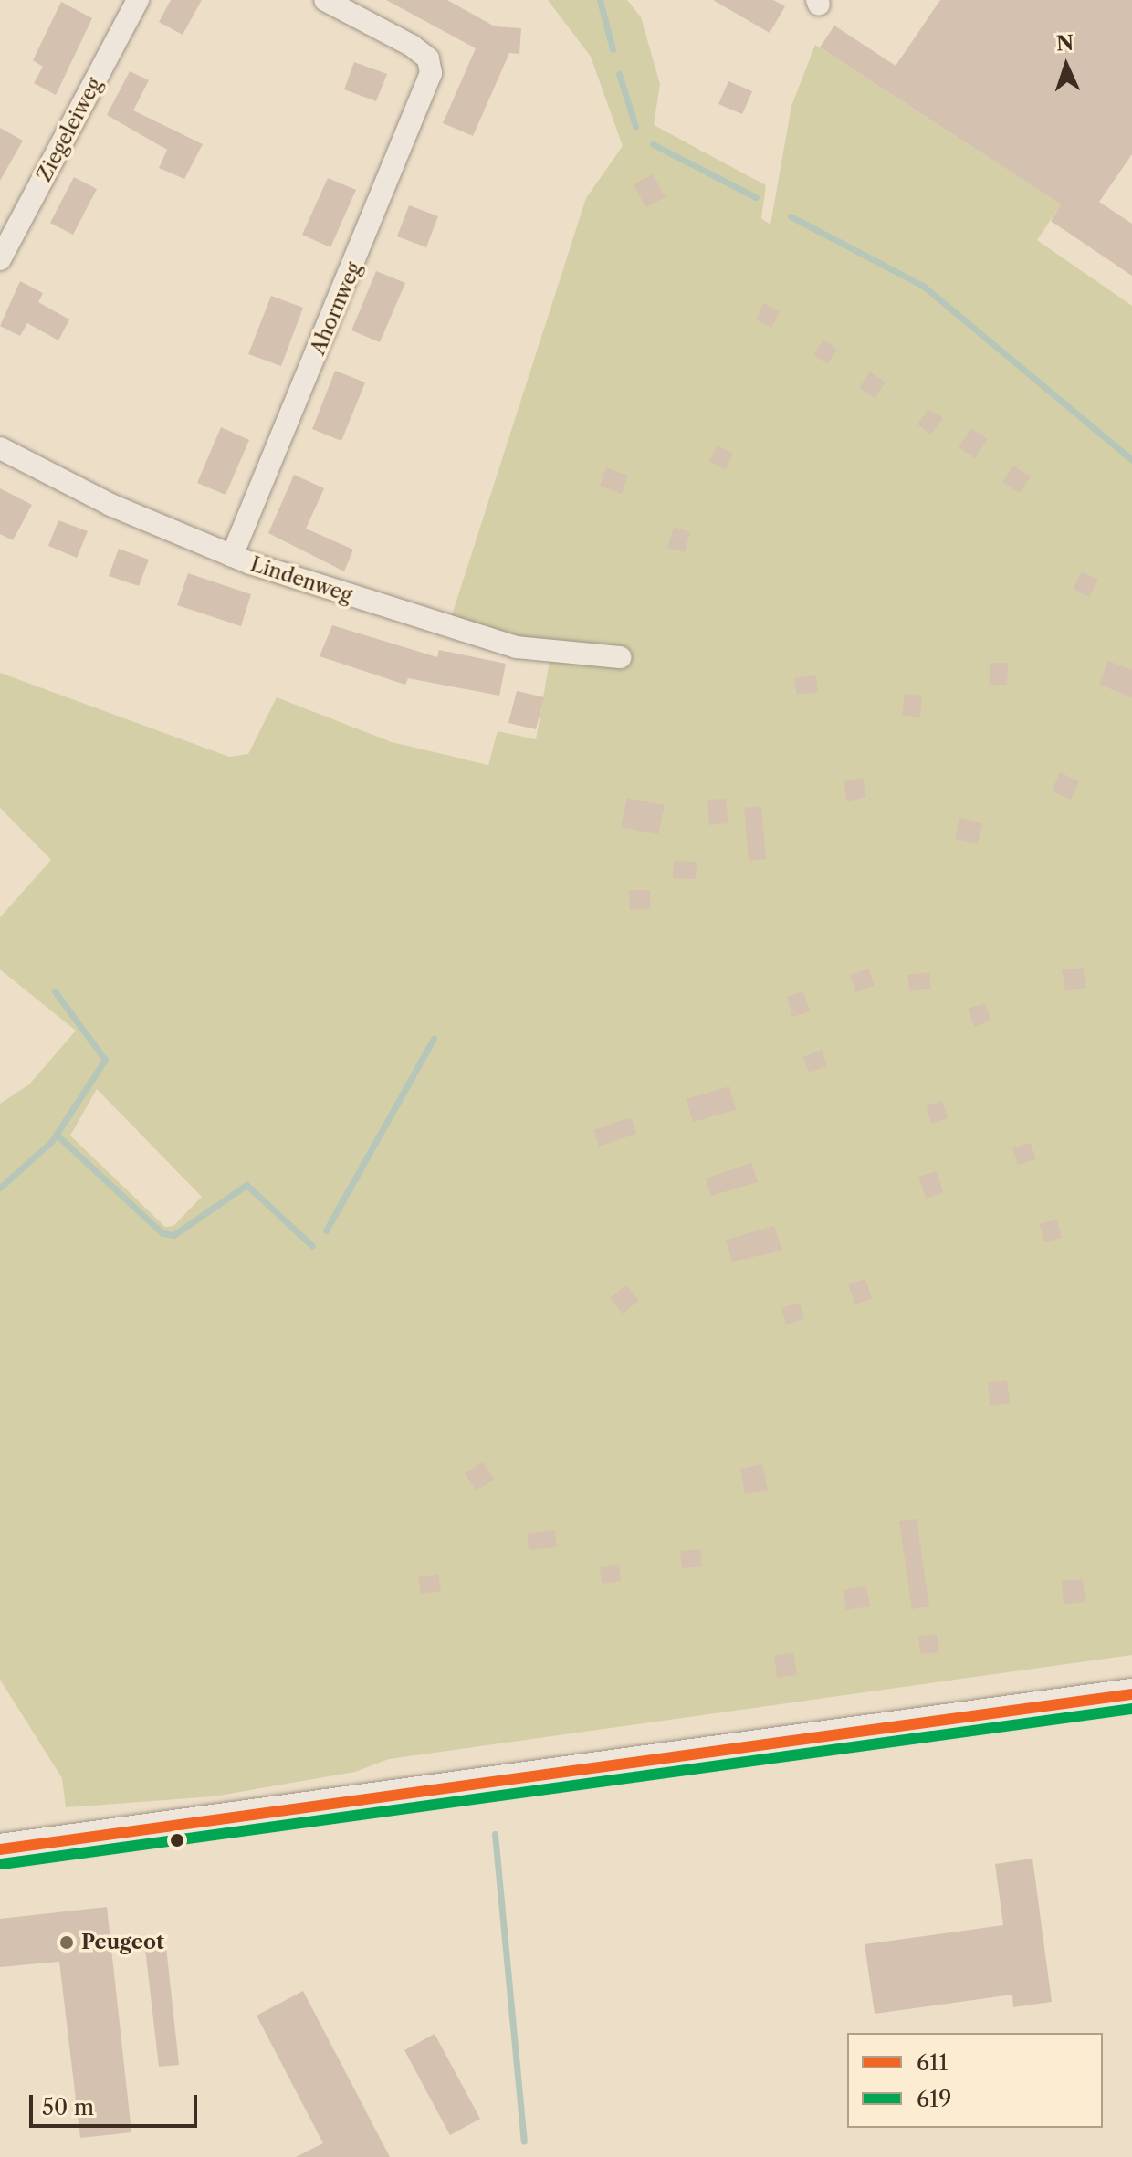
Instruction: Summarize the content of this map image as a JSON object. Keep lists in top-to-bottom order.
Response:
{
  "streets": {
    "street": ["Ziegeleiweg", "Ahornweg", "Lindenweg"]
  },
  "crossings": [
    ["Ahornweg", "Lindenweg"]
  ],
  "places": ["Peugeot"],
  "lines": ["transit line 611", "transit line 619"],
  "legend": ["611", "619"],
  "scale_bar": "50 m",
  "north": "top"
}
